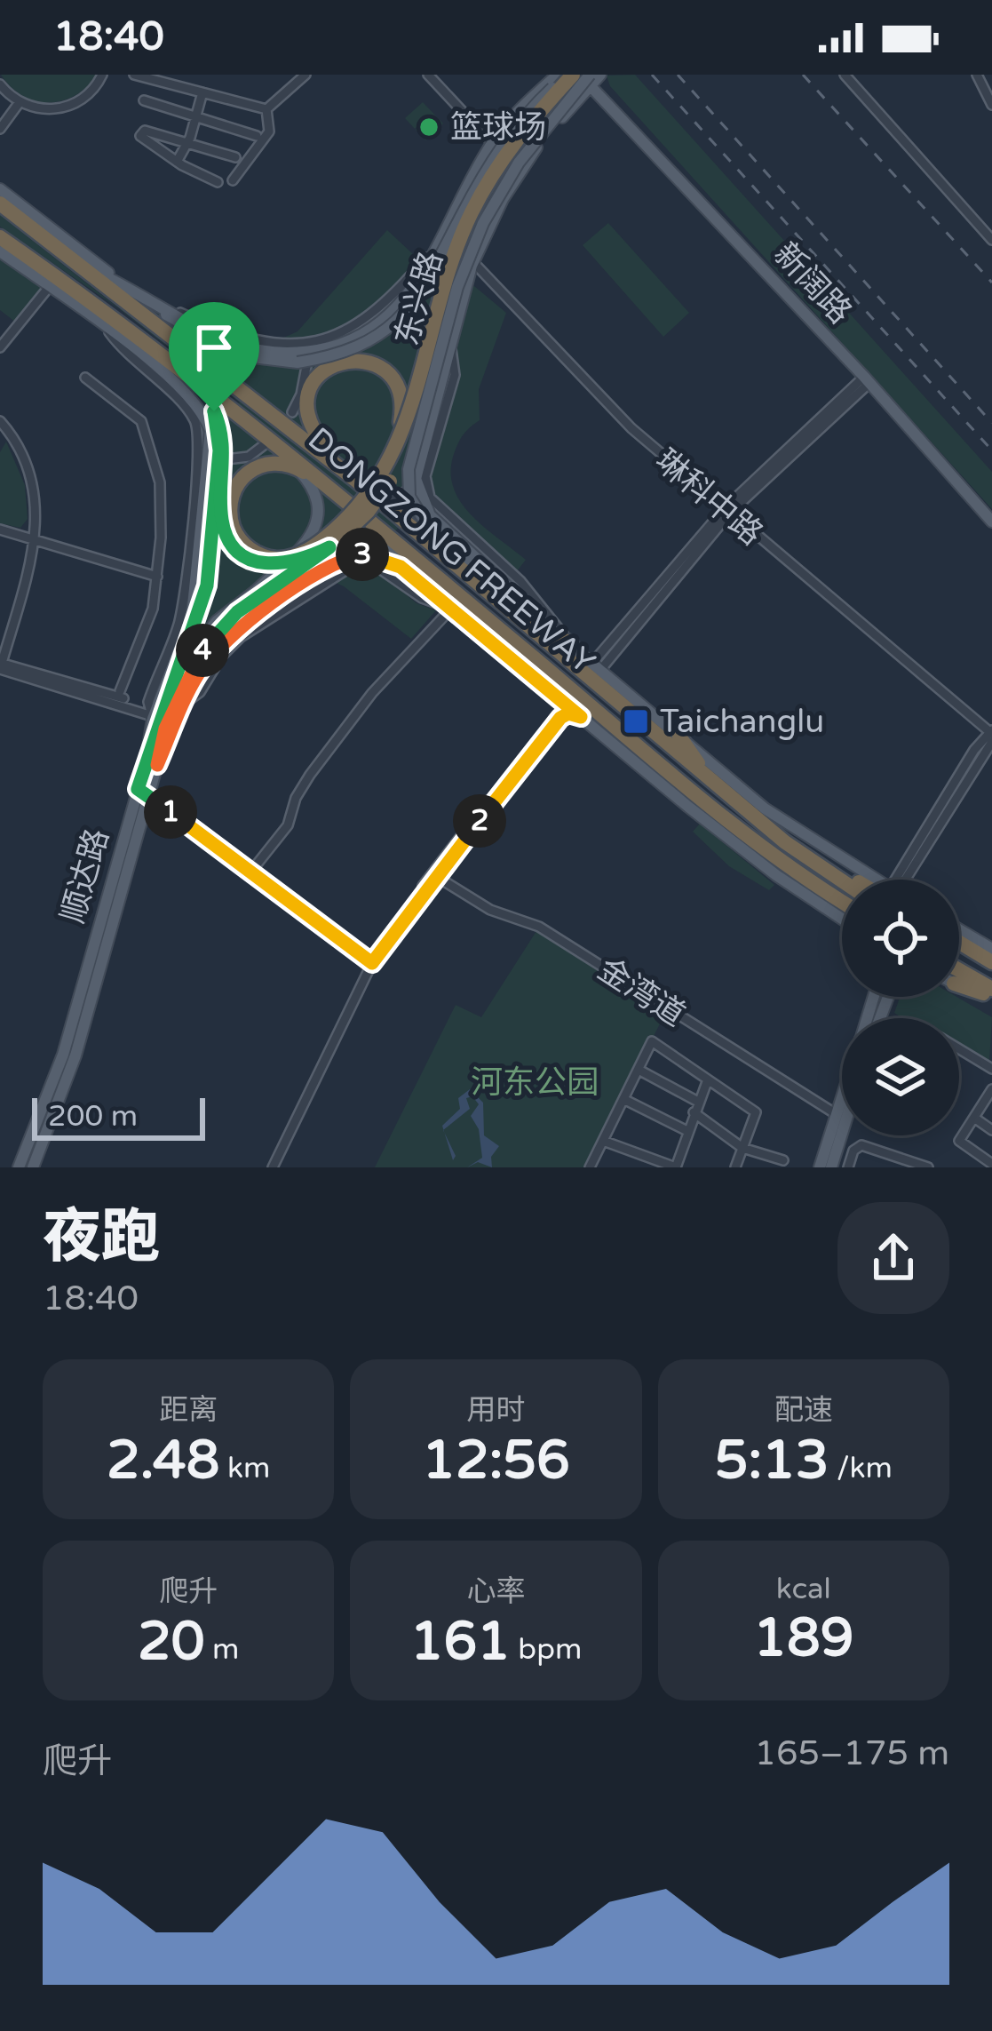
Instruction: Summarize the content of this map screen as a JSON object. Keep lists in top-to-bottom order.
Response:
{
  "streets": {
    "highway": ["东兴路", "DONGZONG FREEWAY"],
    "main road": ["新阔路", "顺达路"],
    "street": ["琳科中路", "金湾道"]
  },
  "crossings": [
    ["新阔路", "东兴路"],
    ["东兴路", "顺达路"]
  ],
  "parks": ["河东公园"],
  "places": {
    "other": ["篮球场"],
    "transit": ["Taichanglu"]
  },
  "scale_bar": "200 m",
  "page": {
    "status": "18:40",
    "pins": [
      "3",
      "4",
      "1",
      "2"
    ],
    "scale": "200 m",
    "heading": ["夜跑", "18:40"],
    "stats": [
      ["距离", "2.48 km"],
      ["用时", "12:56"],
      ["配速", "5:13 /km"],
      ["爬升", "20 m"],
      ["心率", "161 bpm"],
      ["kcal", "189"]
    ],
    "chart": ["爬升", "165–175 m"]
  }
}
